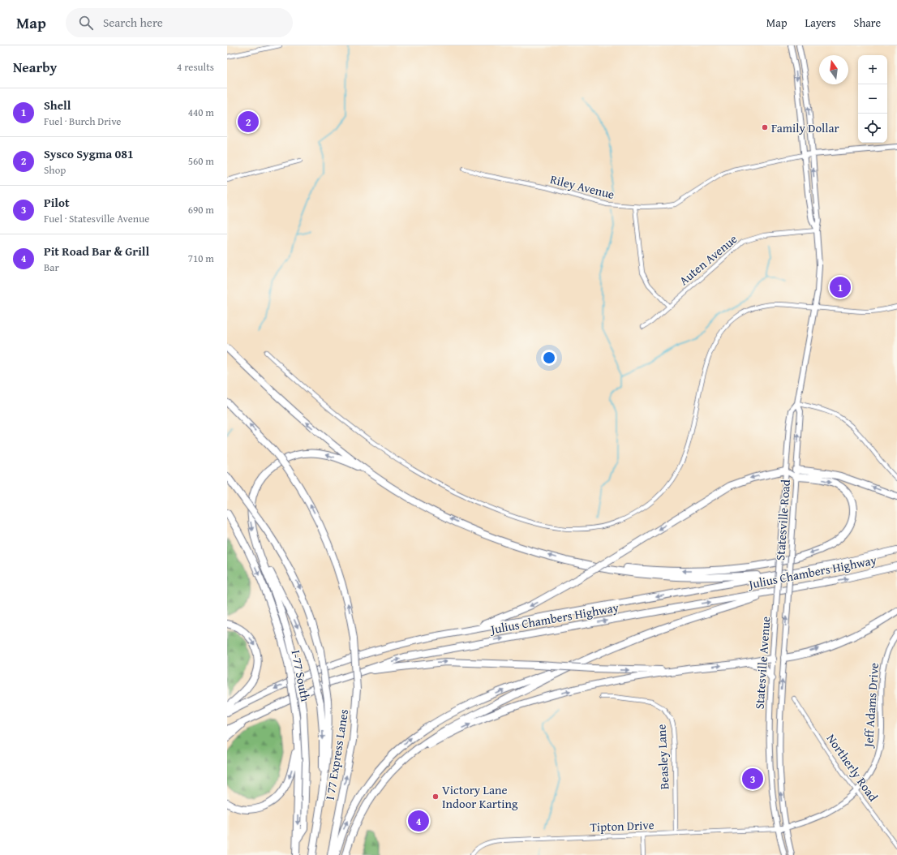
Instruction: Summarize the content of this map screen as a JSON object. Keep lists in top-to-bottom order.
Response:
{
  "streets": {
    "highway": ["Julius Chambers Highway", "I-77 South", "I 77 Express Lanes"],
    "main road": ["Statesville Road", "Statesville Avenue", "Jeff Adams Drive"],
    "street": [
      "Riley Avenue",
      "Auten Avenue",
      "Beasley Lane",
      "Northerly Road",
      "Tipton Drive"
    ]
  },
  "crossings": [
    ["Riley Avenue", "Statesville Road"],
    ["Auten Avenue", "Statesville Road"],
    ["Statesville Road", "Statesville Avenue"],
    ["Statesville Avenue", "Jeff Adams Drive"],
    ["Statesville Avenue", "Tipton Drive"],
    ["Jeff Adams Drive", "Northerly Road"],
    ["Jeff Adams Drive", "Tipton Drive"],
    ["Beasley Lane", "Tipton Drive"]
  ],
  "places": ["Family Dollar", "Victory Lane Indoor Karting"],
  "north": "top",
  "page": {
    "header": "Map",
    "search": "Search here",
    "nav": ["Map", "Layers", "Share"],
    "heading": ["Nearby", "4 results"],
    "map_buttons": ["+", "−"],
    "list": [
      {
        "mark": "1",
        "name": "Shell",
        "note": "Fuel · Burch Drive",
        "value": "440 m"
      },
      {
        "mark": "2",
        "name": "Sysco Sygma 081",
        "note": "Shop",
        "value": "560 m"
      },
      {
        "mark": "3",
        "name": "Pilot",
        "note": "Fuel · Statesville Avenue",
        "value": "690 m"
      },
      {
        "mark": "4",
        "name": "Pit Road Bar & Grill",
        "note": "Bar",
        "value": "710 m"
      }
    ],
    "pins": [
      "2",
      "1",
      "3",
      "4"
    ]
  }
}
